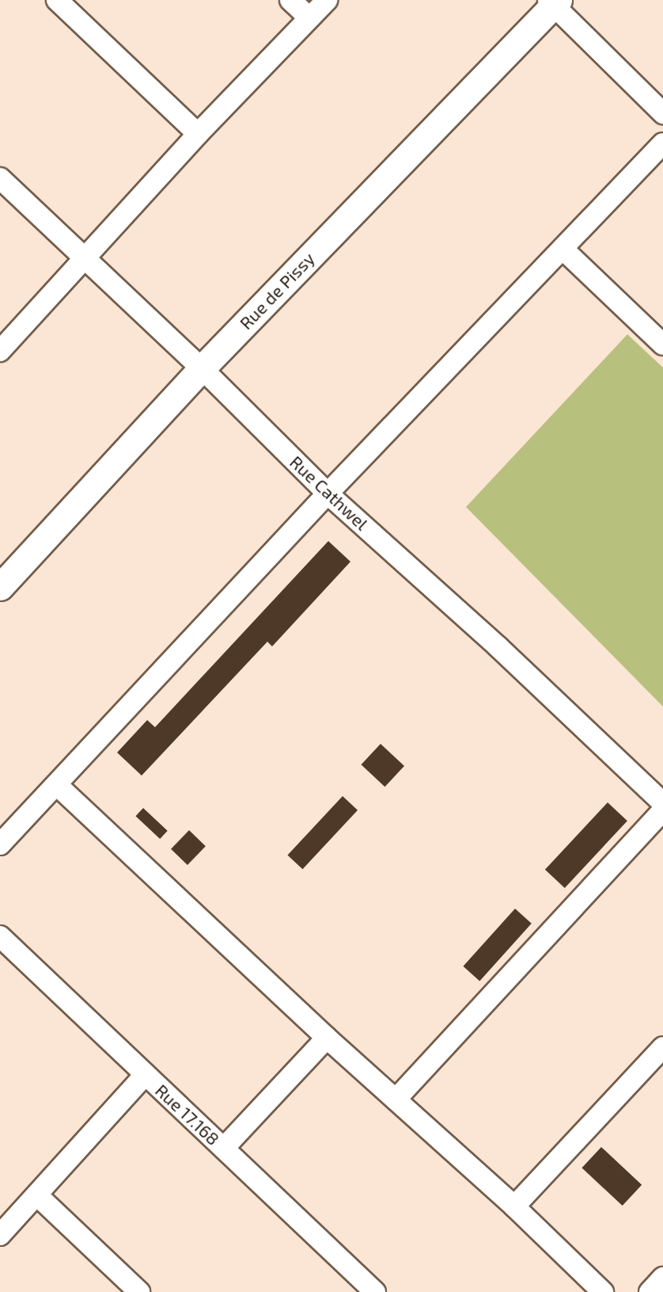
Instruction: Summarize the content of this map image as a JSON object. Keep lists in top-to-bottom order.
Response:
{
  "streets": {
    "street": ["Rue de Pissy", "Rue Cathwel", "Rue 17.168"]
  },
  "crossings": [
    ["Rue de Pissy", "Rue Cathwel"]
  ]
}
